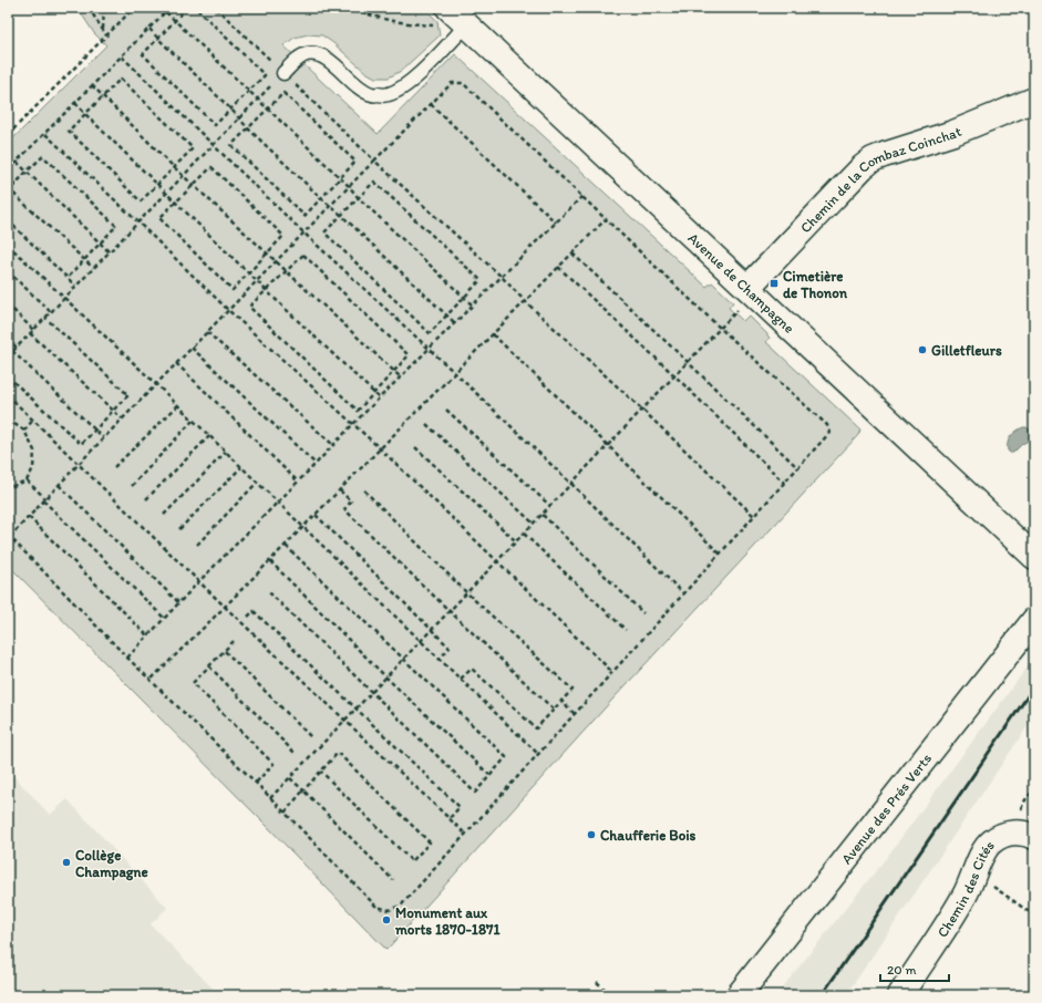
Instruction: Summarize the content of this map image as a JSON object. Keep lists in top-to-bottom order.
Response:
{
  "streets": {
    "street": [
      "Chemin de la Combaz Coinchat",
      "Avenue de Champagne",
      "Avenue des Prés Verts",
      "Chemin des Cités"
    ]
  },
  "crossings": [
    ["Chemin de la Combaz Coinchat", "Avenue de Champagne"]
  ],
  "places": {
    "transit": ["Cimetière de Thonon"],
    "other": [
      "Gilletfleurs",
      "Chaufferie Bois",
      "Collège Champagne",
      "Monument aux morts 1870-1871"
    ]
  },
  "scale_bar": "20 m"
}
